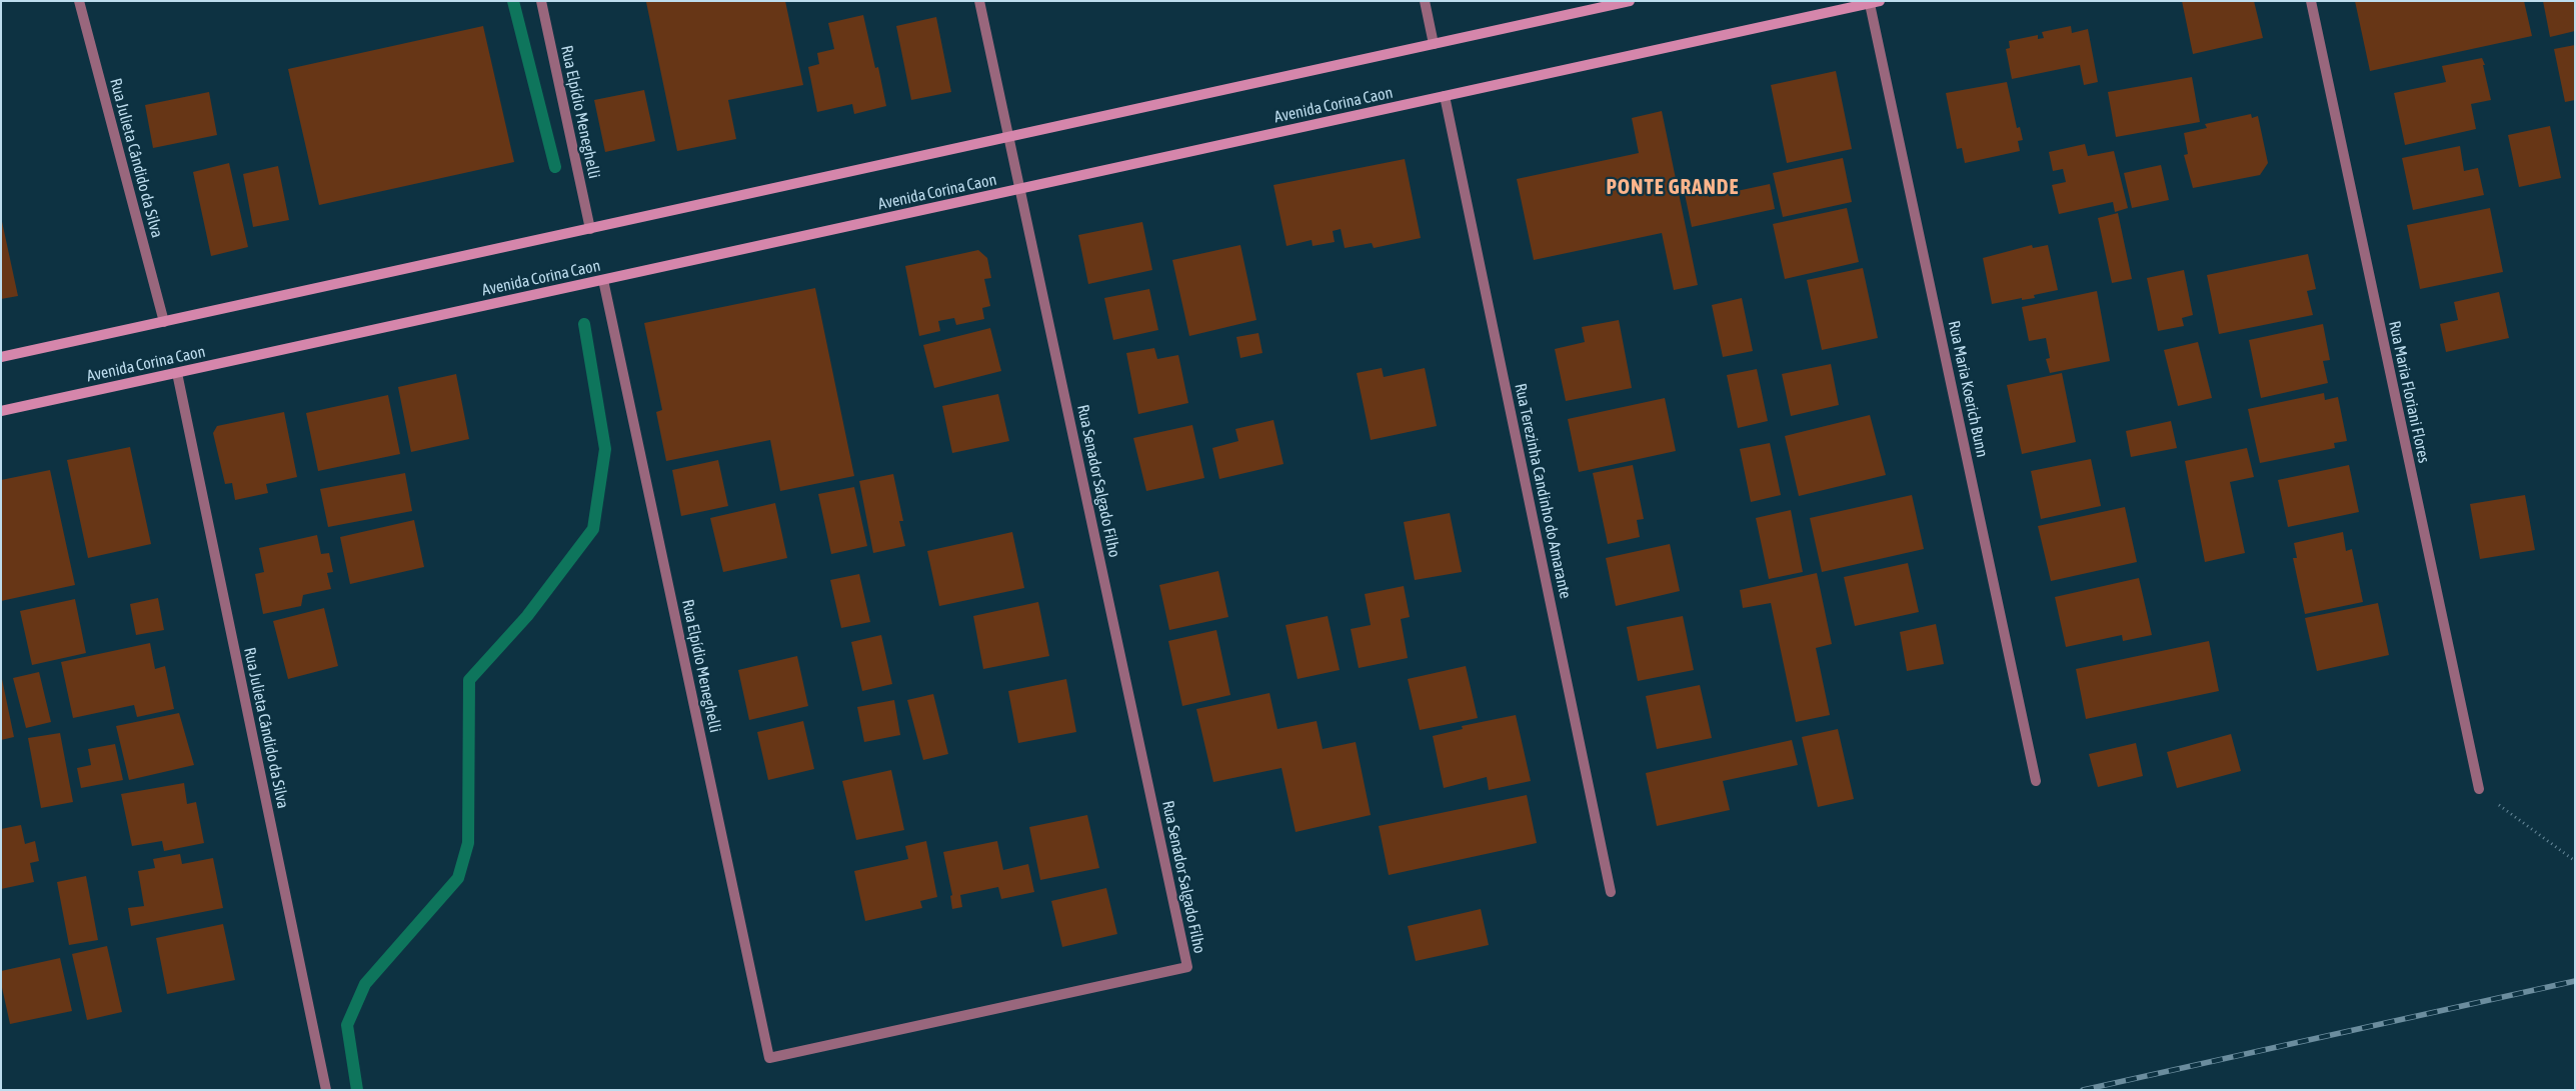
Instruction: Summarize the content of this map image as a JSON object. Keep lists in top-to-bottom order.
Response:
{
  "streets": {
    "main road": ["Avenida Corina Caon"],
    "street": [
      "Rua Elpídio Meneghelli",
      "Rua Julieta Cândido da Silva",
      "Rua Maria Koerich Bunn",
      "Rua Maria Floriani Flores",
      "Rua Senador Salgado Filho",
      "Rua Terezinha Candinho do Amarante"
    ]
  },
  "crossings": [
    ["Avenida Corina Caon", "Rua Elpídio Meneghelli"],
    ["Avenida Corina Caon", "Rua Julieta Cândido da Silva"],
    ["Avenida Corina Caon", "Rua Maria Koerich Bunn"],
    ["Avenida Corina Caon", "Rua Senador Salgado Filho"],
    ["Avenida Corina Caon", "Rua Terezinha Candinho do Amarante"],
    ["Rua Elpídio Meneghelli", "Rua Senador Salgado Filho"]
  ],
  "districts": ["PONTE GRANDE"]
}
